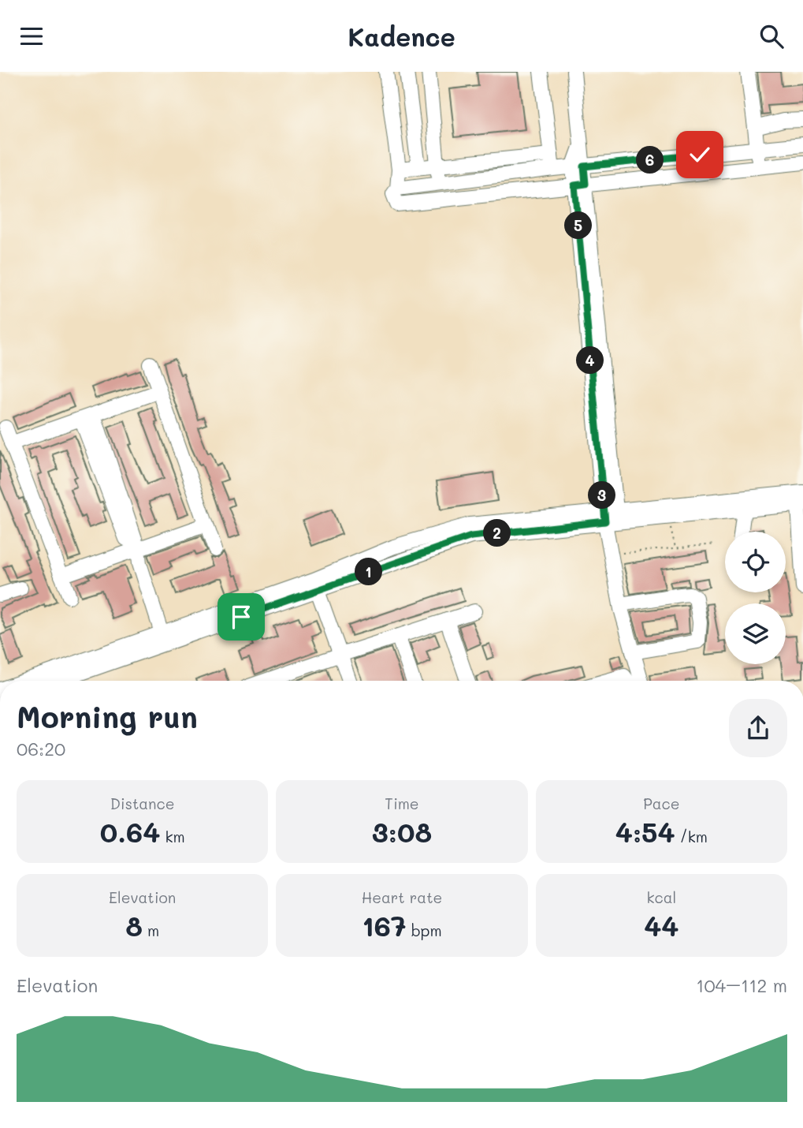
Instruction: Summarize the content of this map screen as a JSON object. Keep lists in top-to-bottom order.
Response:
{
  "page": {
    "header": "Kadence",
    "pins": [
      "6",
      "5",
      "4",
      "3",
      "2",
      "1"
    ],
    "heading": ["Morning run", "06:20"],
    "stats": [
      ["Distance", "0.64 km"],
      ["Time", "3:08"],
      ["Pace", "4:54 /km"],
      ["Elevation", "8 m"],
      ["Heart rate", "167 bpm"],
      ["kcal", "44"]
    ],
    "chart": ["Elevation", "104–112 m"]
  }
}
